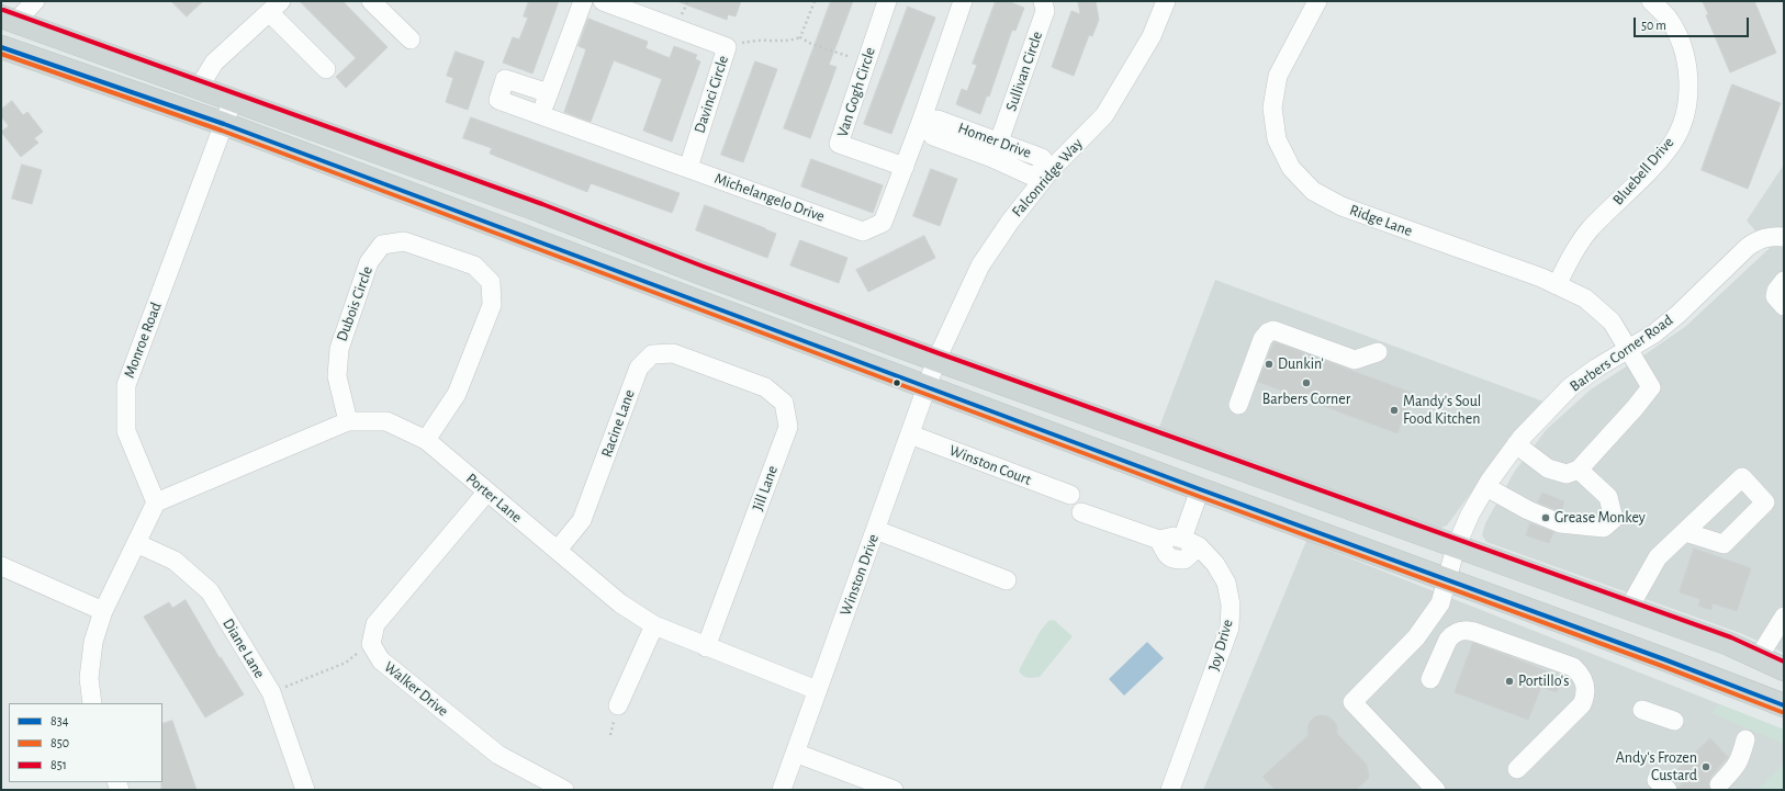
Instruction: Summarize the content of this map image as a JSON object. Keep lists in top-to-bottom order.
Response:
{
  "streets": {
    "street": [
      "Sullivan Circle",
      "Van Gogh Circle",
      "Davinci Circle",
      "Homer Drive",
      "Bluebell Drive",
      "Falconridge Way",
      "Michelangelo Drive",
      "Ridge Lane",
      "Dubois Circle",
      "Monroe Road",
      "Barbers Corner Road",
      "Racine Lane",
      "Winston Court",
      "Jill Lane",
      "Porter Lane",
      "Winston Drive",
      "Joy Drive",
      "Diane Lane",
      "Walker Drive"
    ]
  },
  "crossings": [
    ["Sullivan Circle", "Homer Drive"],
    ["Van Gogh Circle", "Michelangelo Drive"],
    ["Davinci Circle", "Michelangelo Drive"],
    ["Homer Drive", "Falconridge Way"],
    ["Homer Drive", "Michelangelo Drive"],
    ["Bluebell Drive", "Ridge Lane"],
    ["Falconridge Way", "Winston Drive"],
    ["Ridge Lane", "Barbers Corner Road"],
    ["Dubois Circle", "Porter Lane"],
    ["Monroe Road", "Porter Lane"],
    ["Racine Lane", "Jill Lane"],
    ["Racine Lane", "Porter Lane"],
    ["Winston Court", "Winston Drive"],
    ["Jill Lane", "Porter Lane"],
    ["Porter Lane", "Winston Drive"]
  ],
  "places": [
    "Dunkin'",
    "Barbers Corner",
    "Mandy's Soul Food Kitchen",
    "Grease Monkey",
    "Portillo's",
    "Andy's Frozen Custard"
  ],
  "lines": ["transit line 851", "transit line 834", "transit line 850"],
  "legend": ["834", "850", "851"],
  "scale_bar": "50 m"
}
